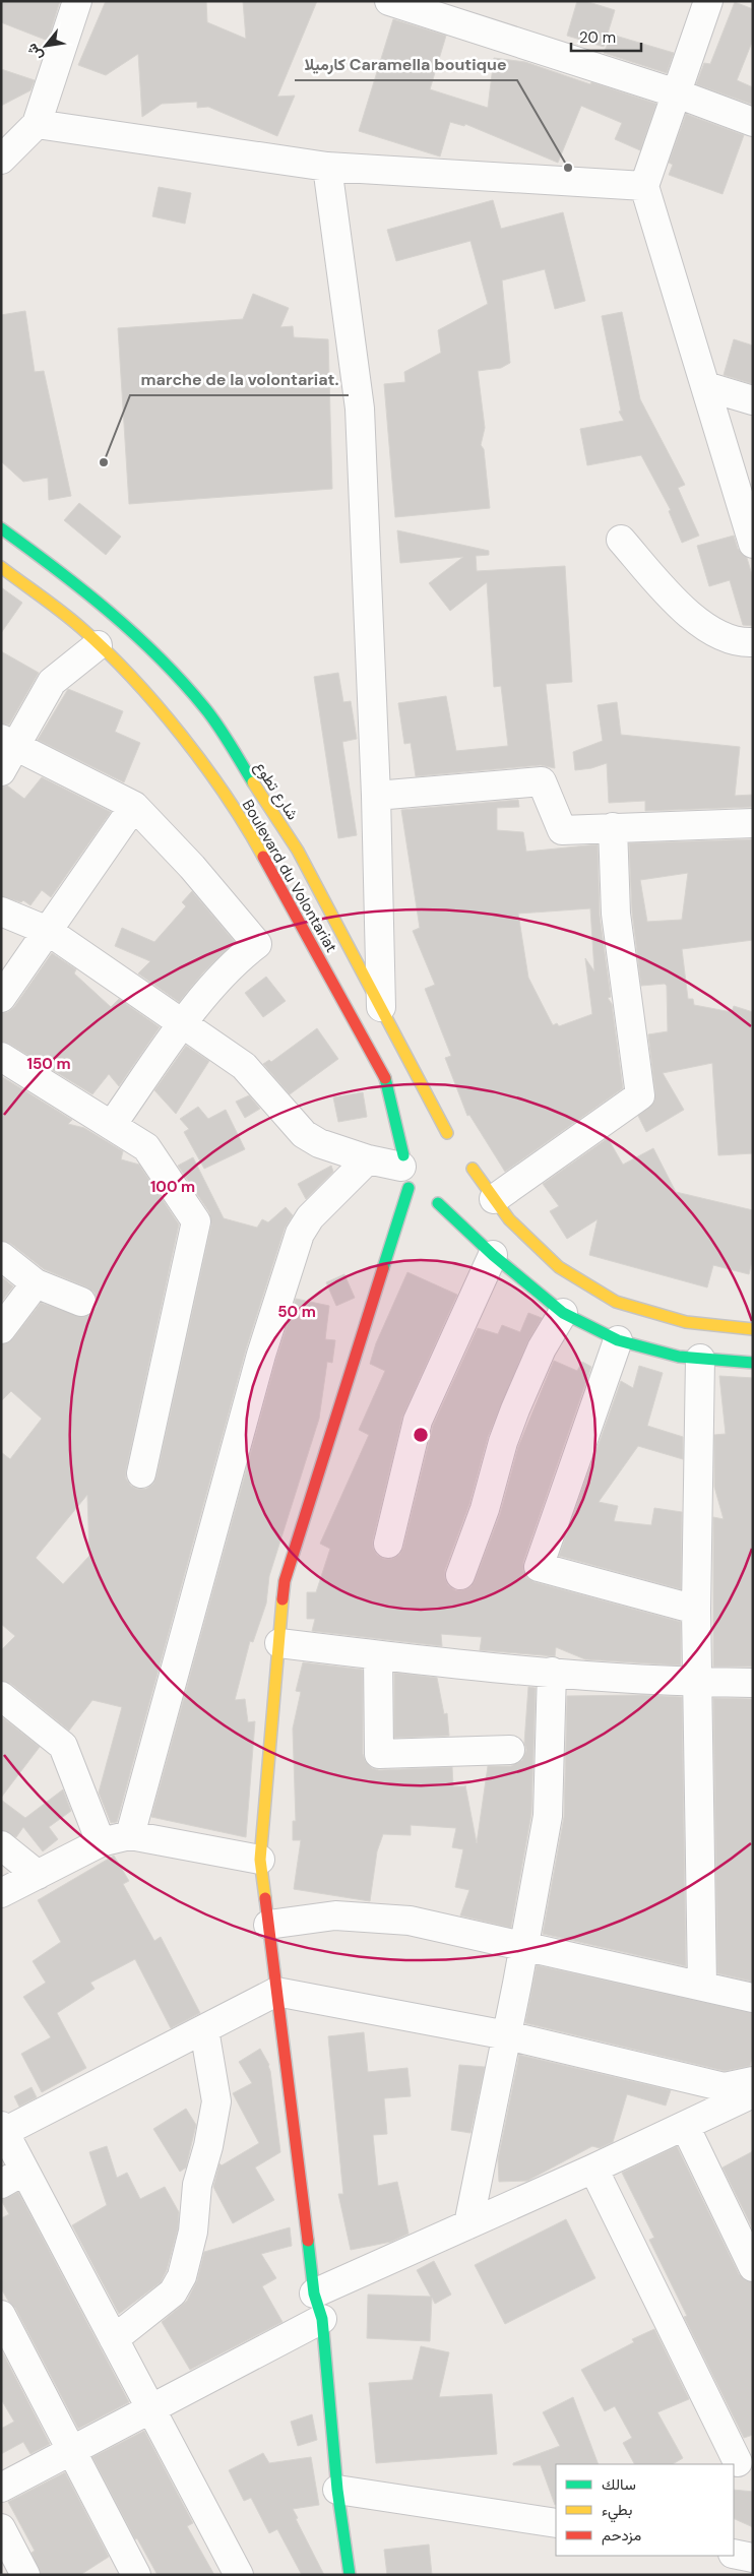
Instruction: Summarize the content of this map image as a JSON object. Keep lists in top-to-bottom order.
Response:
{
  "streets": {
    "main road": ["شارع تطوع", "Boulevard du Volontariat"]
  },
  "places": ["كارميلا Caramella boutique", "marche de la volontariat."],
  "legend": ["سالك", "بطيء", "مزدحم"],
  "scale_bar": "20 m",
  "north": "bottom left",
  "rings": ["150 m", "100 m", "50 m"]
}
